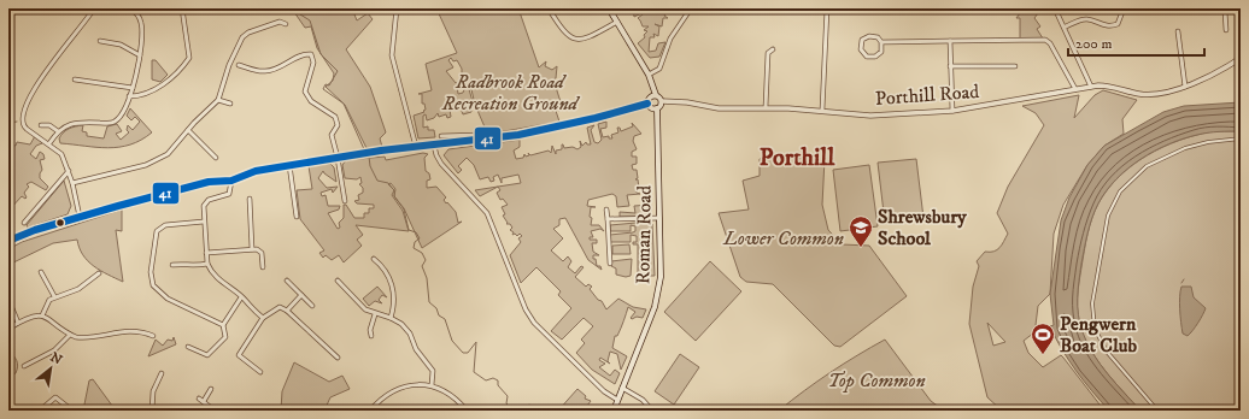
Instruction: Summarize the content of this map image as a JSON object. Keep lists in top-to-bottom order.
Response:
{
  "streets": {
    "main road": ["Roman Road"],
    "street": ["Porthill Road"]
  },
  "crossings": [
    ["Porthill Road", "Roman Road"]
  ],
  "districts": ["Porthill"],
  "parks": ["Radbrook Road Recreation Ground", "Lower Common", "Top Common"],
  "places": {
    "school or university": ["Shrewsbury School"],
    "sports": ["Pengwern Boat Club"]
  },
  "lines": ["transit line 41"],
  "scale_bar": "200 m",
  "north": "top right"
}
